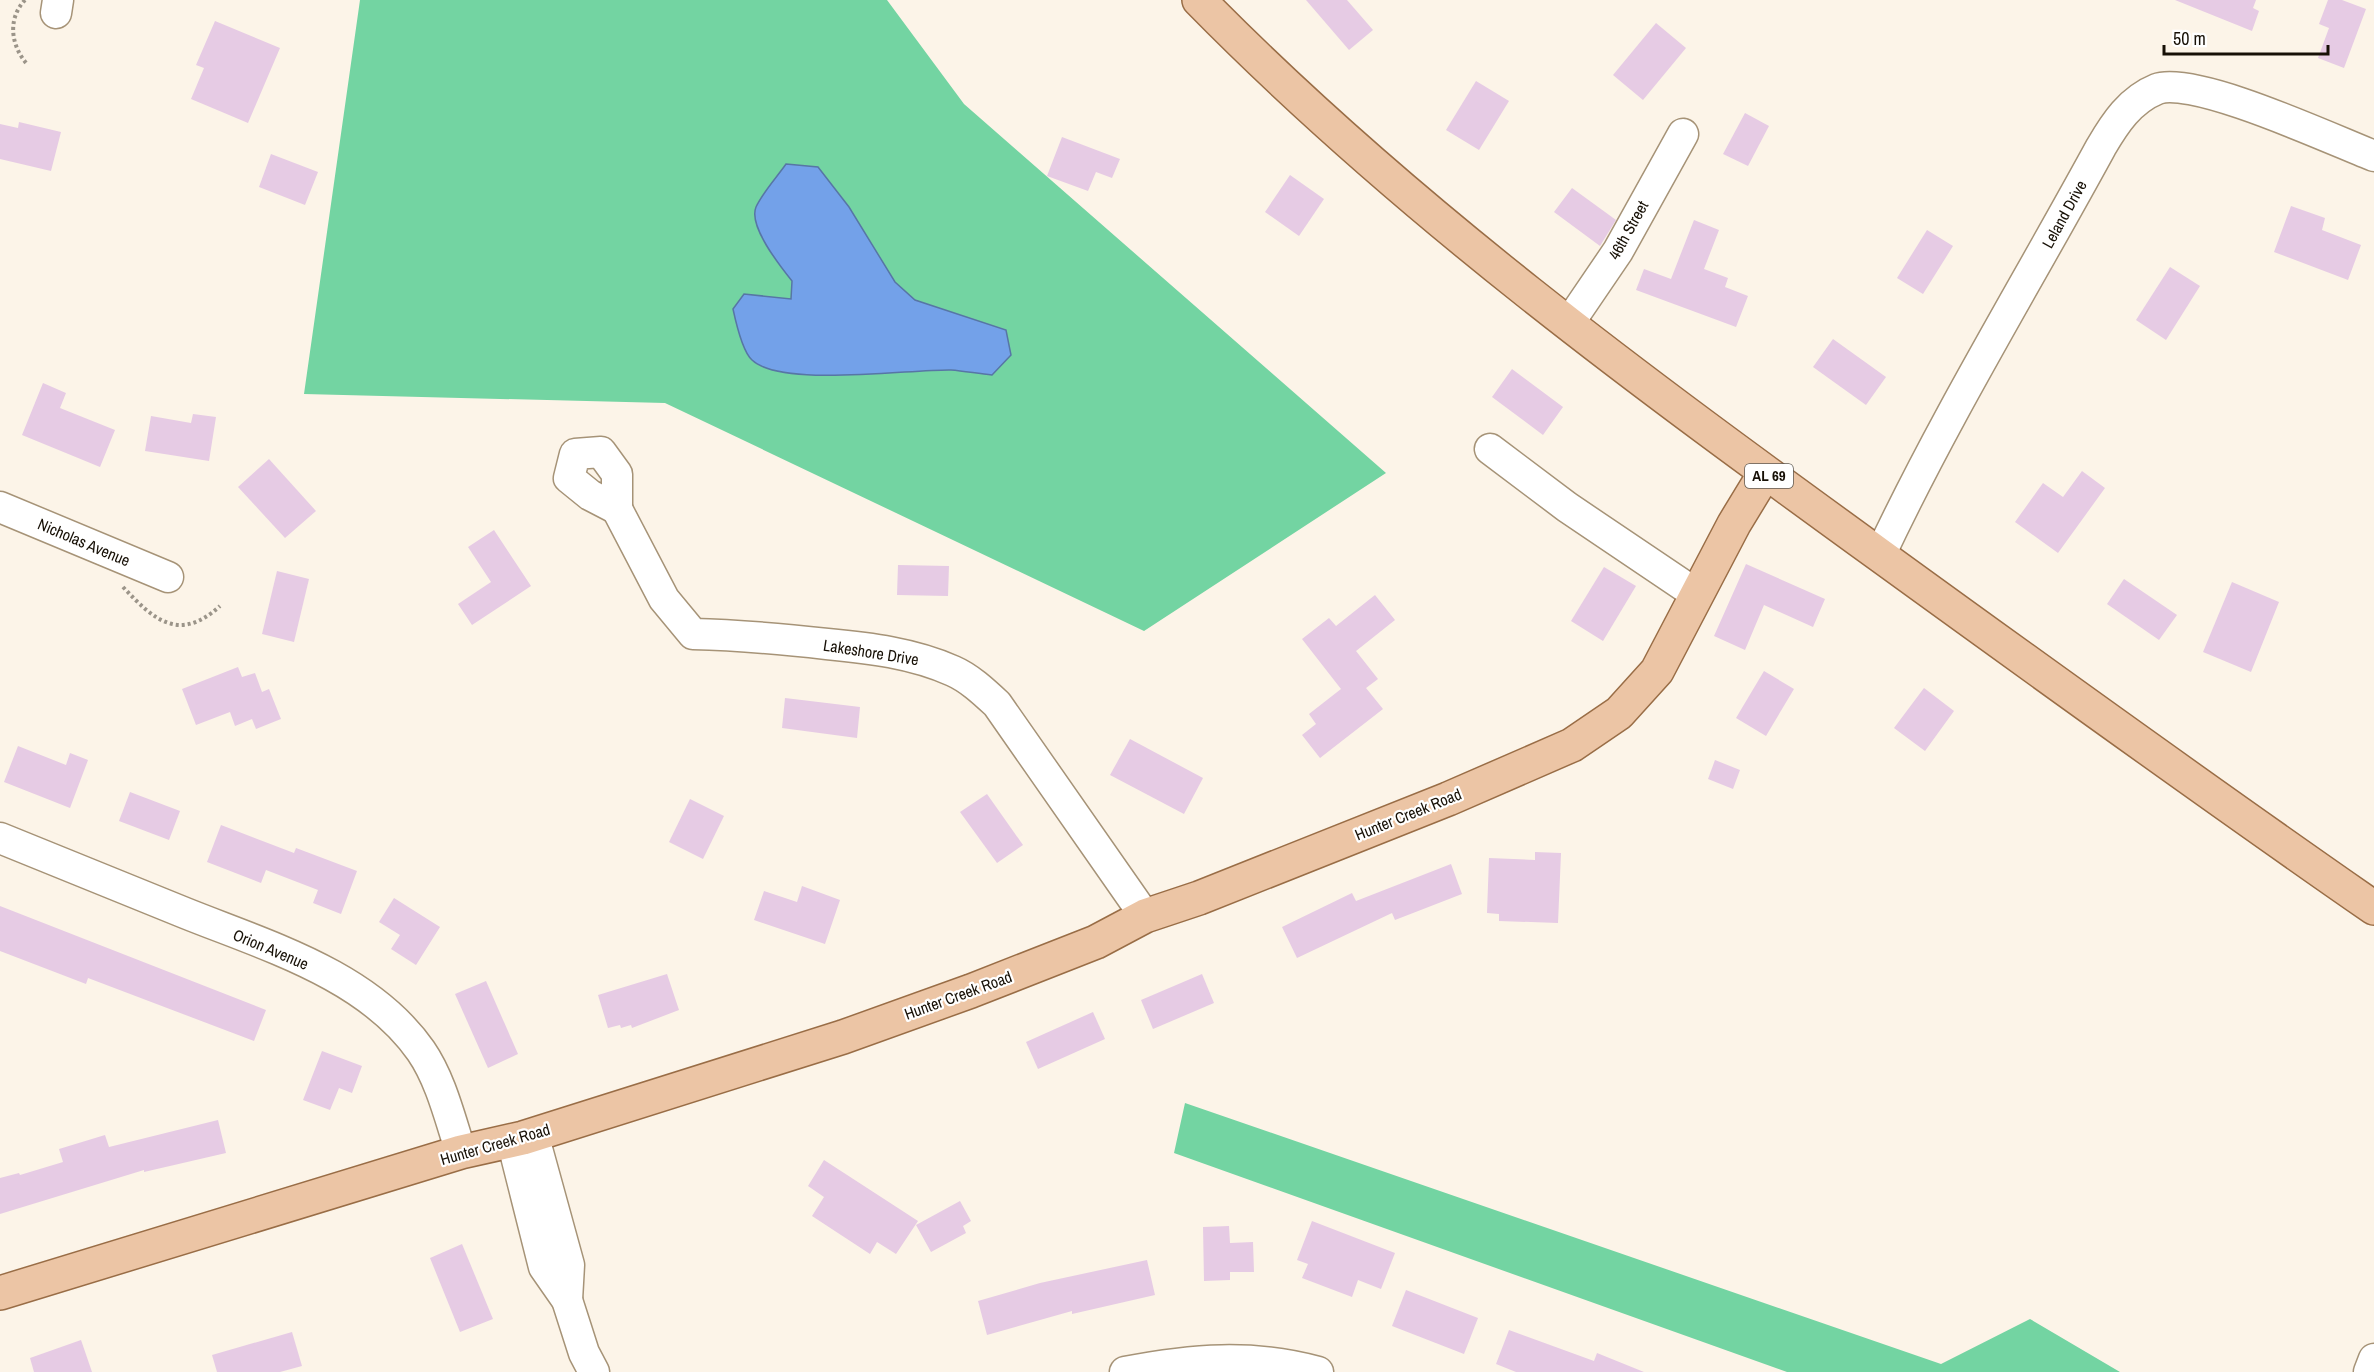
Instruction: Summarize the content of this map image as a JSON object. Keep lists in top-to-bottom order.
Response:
{
  "streets": {
    "main road": ["AL 69", "Hunter Creek Road"],
    "street": [
      "Leland Drive",
      "46th Street",
      "Nicholas Avenue",
      "Lakeshore Drive",
      "Orion Avenue"
    ]
  },
  "crossings": [
    ["Leland Drive", "AL 69"],
    ["46th Street", "AL 69"],
    ["AL 69", "Hunter Creek Road"],
    ["Lakeshore Drive", "Hunter Creek Road"],
    ["Hunter Creek Road", "Orion Avenue"]
  ],
  "scale_bar": "50 m"
}
